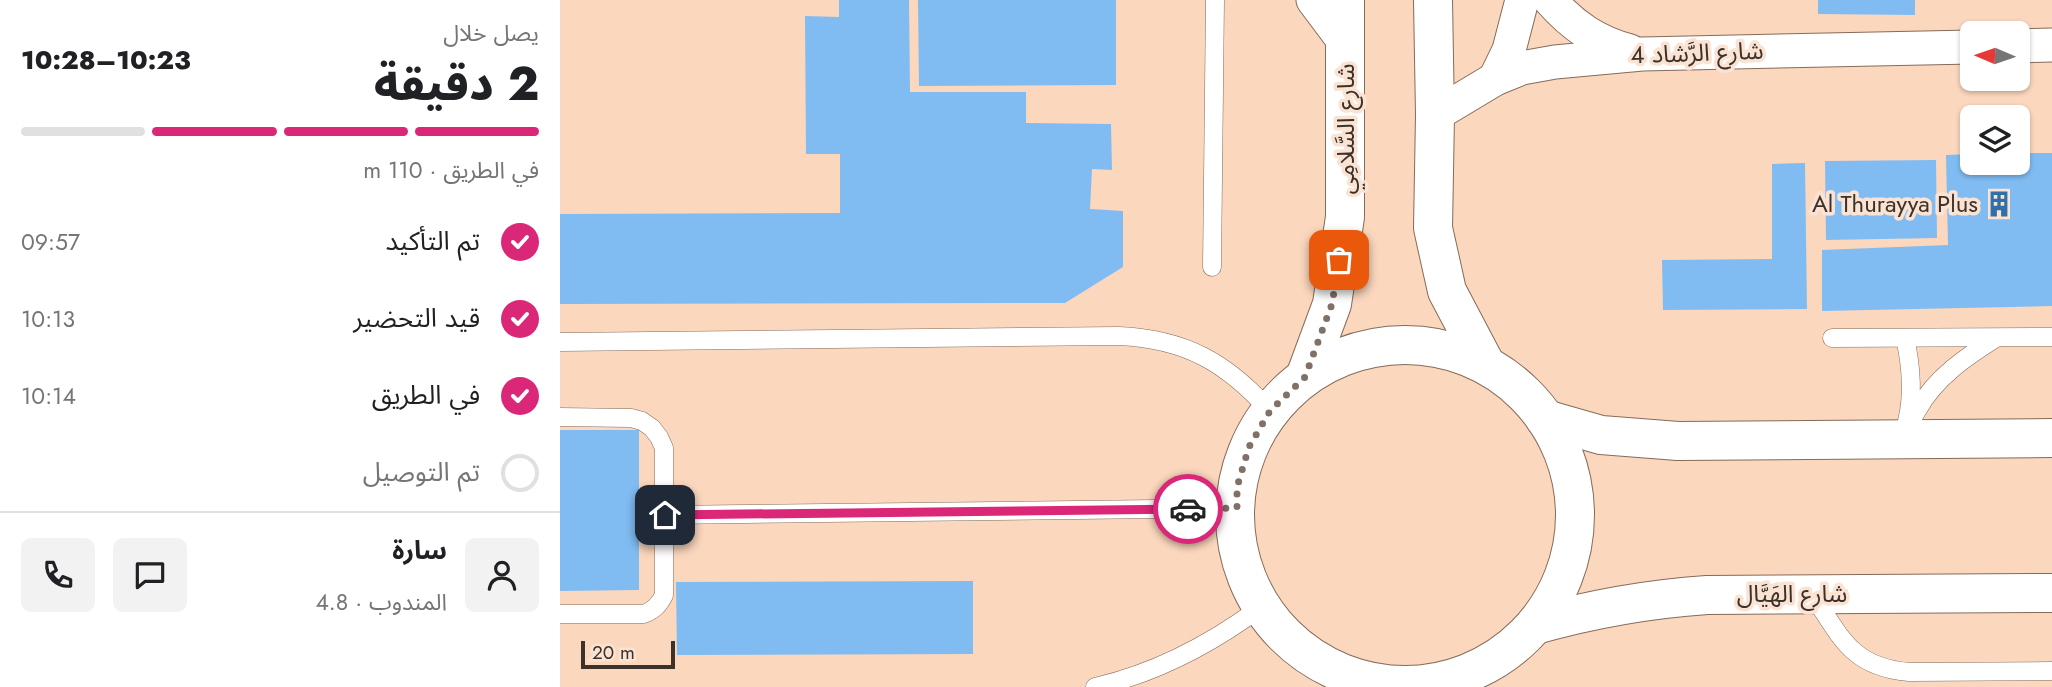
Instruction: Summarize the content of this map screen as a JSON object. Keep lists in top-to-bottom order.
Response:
{
  "streets": {
    "street": ["شارع الرَّشاد 4", "شارع السَّلامِي", "شارع الهَيَّال"]
  },
  "places": {
    "building": ["Al Thurayya Plus"]
  },
  "scale_bar": "20 m",
  "north": "left",
  "page": {
    "heading": ["2 دقيقة", "يصل خلال", "10:23–10:28"],
    "panel": ["سارة", "المندوب · 4.8"],
    "bar": "في الطريق · 110 m",
    "list": [
      ["تم التأكيد", "09:57"],
      ["قيد التحضير", "10:13"],
      ["في الطريق", "10:14"],
      "تم التوصيل"
    ],
    "scale": "20 m"
  }
}
